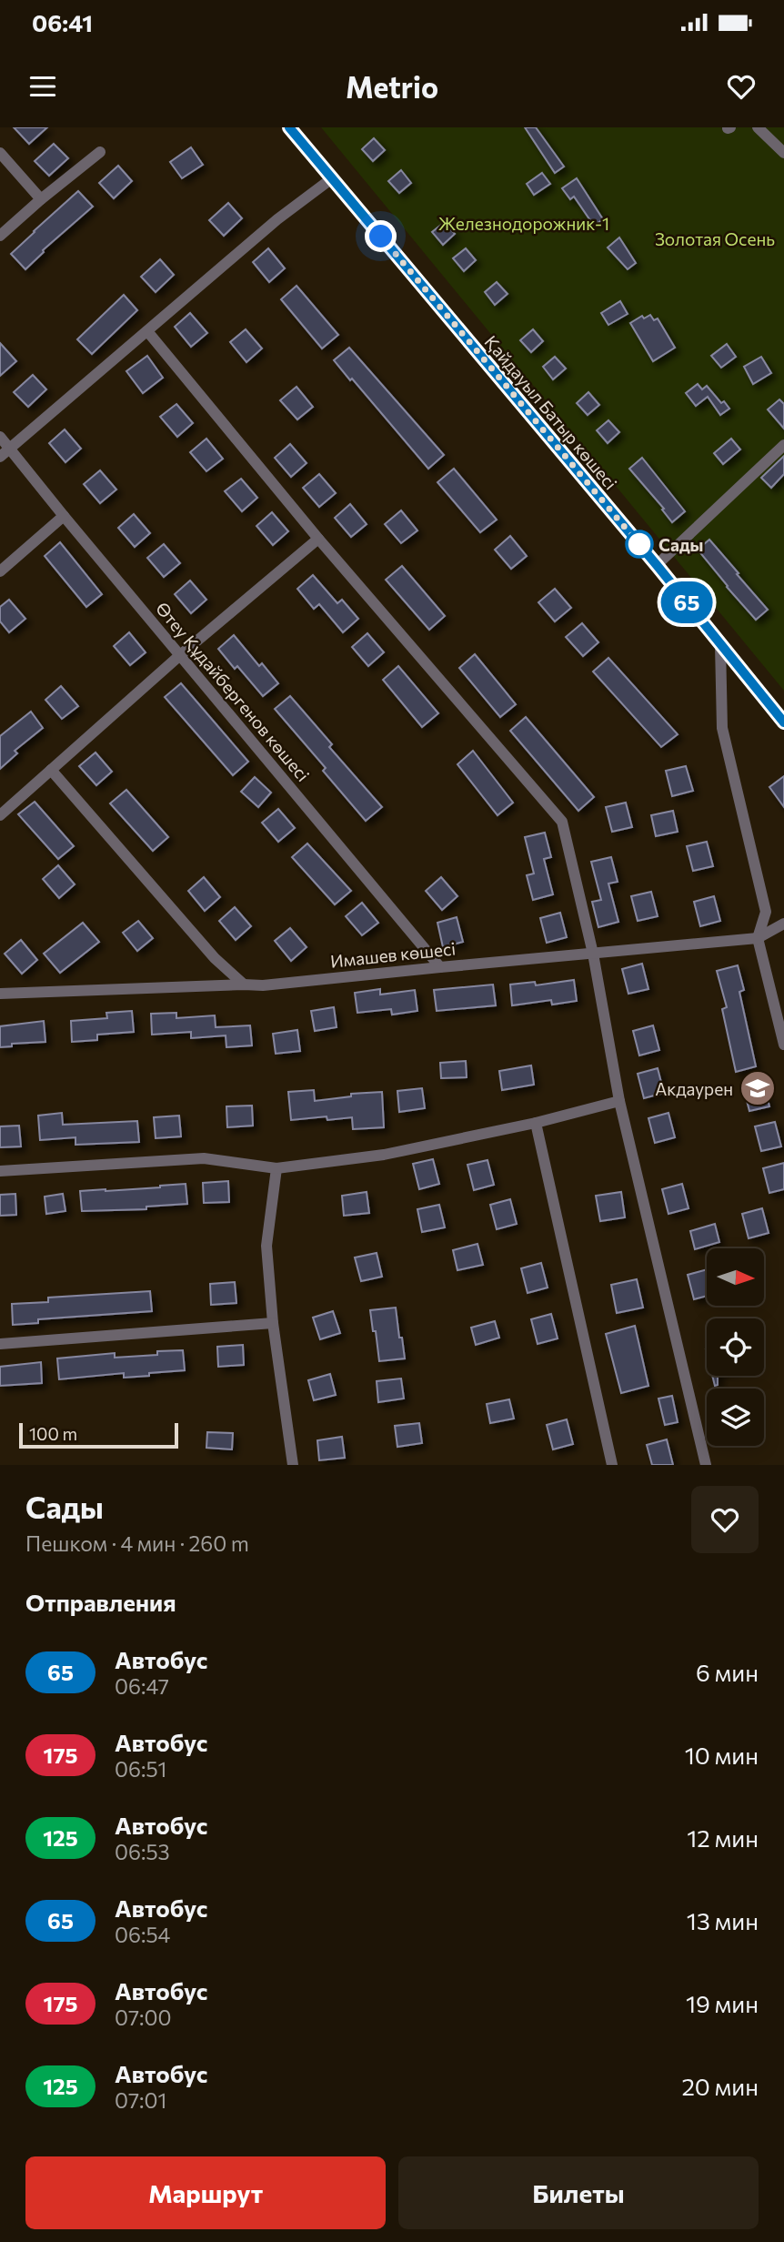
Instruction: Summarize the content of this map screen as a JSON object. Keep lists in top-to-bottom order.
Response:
{
  "streets": {
    "street": ["Қайдауыл Батыр көшесі", "Өтеу Құдайбергенов көшесі", "Имашев көшесі"]
  },
  "crossings": [
    ["Өтеу Құдайбергенов көшесі", "Имашев көшесі"]
  ],
  "parks": ["Железнодорожник-1", "Золотая Осень"],
  "places": {
    "other": ["Сады"],
    "school or university": ["Акдаурен"]
  },
  "lines": ["bus line 65"],
  "scale_bar": "100 m",
  "north": "right",
  "page": {
    "status": "06:41",
    "header": "Metrio",
    "on_map": "65",
    "scale": "100 m",
    "heading": [
      ["Сады", "Пешком · 4 мин · 260 m"],
      "Отправления"
    ],
    "list": [
      {
        "mark": "65",
        "name": "Автобус",
        "note": "06:47",
        "value": "6 мин"
      },
      {
        "mark": "175",
        "name": "Автобус",
        "note": "06:51",
        "value": "10 мин"
      },
      {
        "mark": "125",
        "name": "Автобус",
        "note": "06:53",
        "value": "12 мин"
      },
      {
        "mark": "65",
        "name": "Автобус",
        "note": "06:54",
        "value": "13 мин"
      },
      {
        "mark": "175",
        "name": "Автобус",
        "note": "07:00",
        "value": "19 мин"
      },
      {
        "mark": "125",
        "name": "Автобус",
        "note": "07:01",
        "value": "20 мин"
      }
    ],
    "buttons": ["Маршрут", "Билеты"]
  }
}
